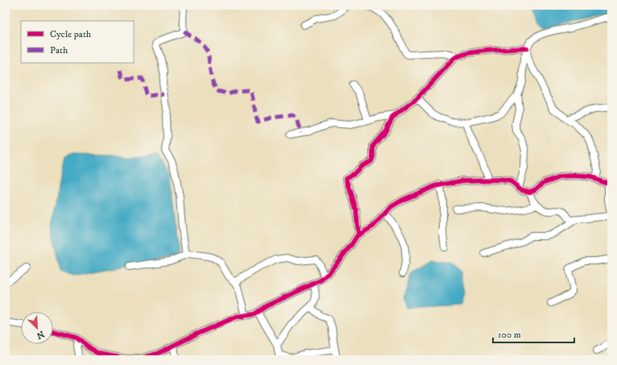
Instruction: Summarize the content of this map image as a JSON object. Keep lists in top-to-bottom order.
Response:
{
  "legend": ["Cycle path", "Path"],
  "scale_bar": "100 m",
  "north": "bottom right"
}
